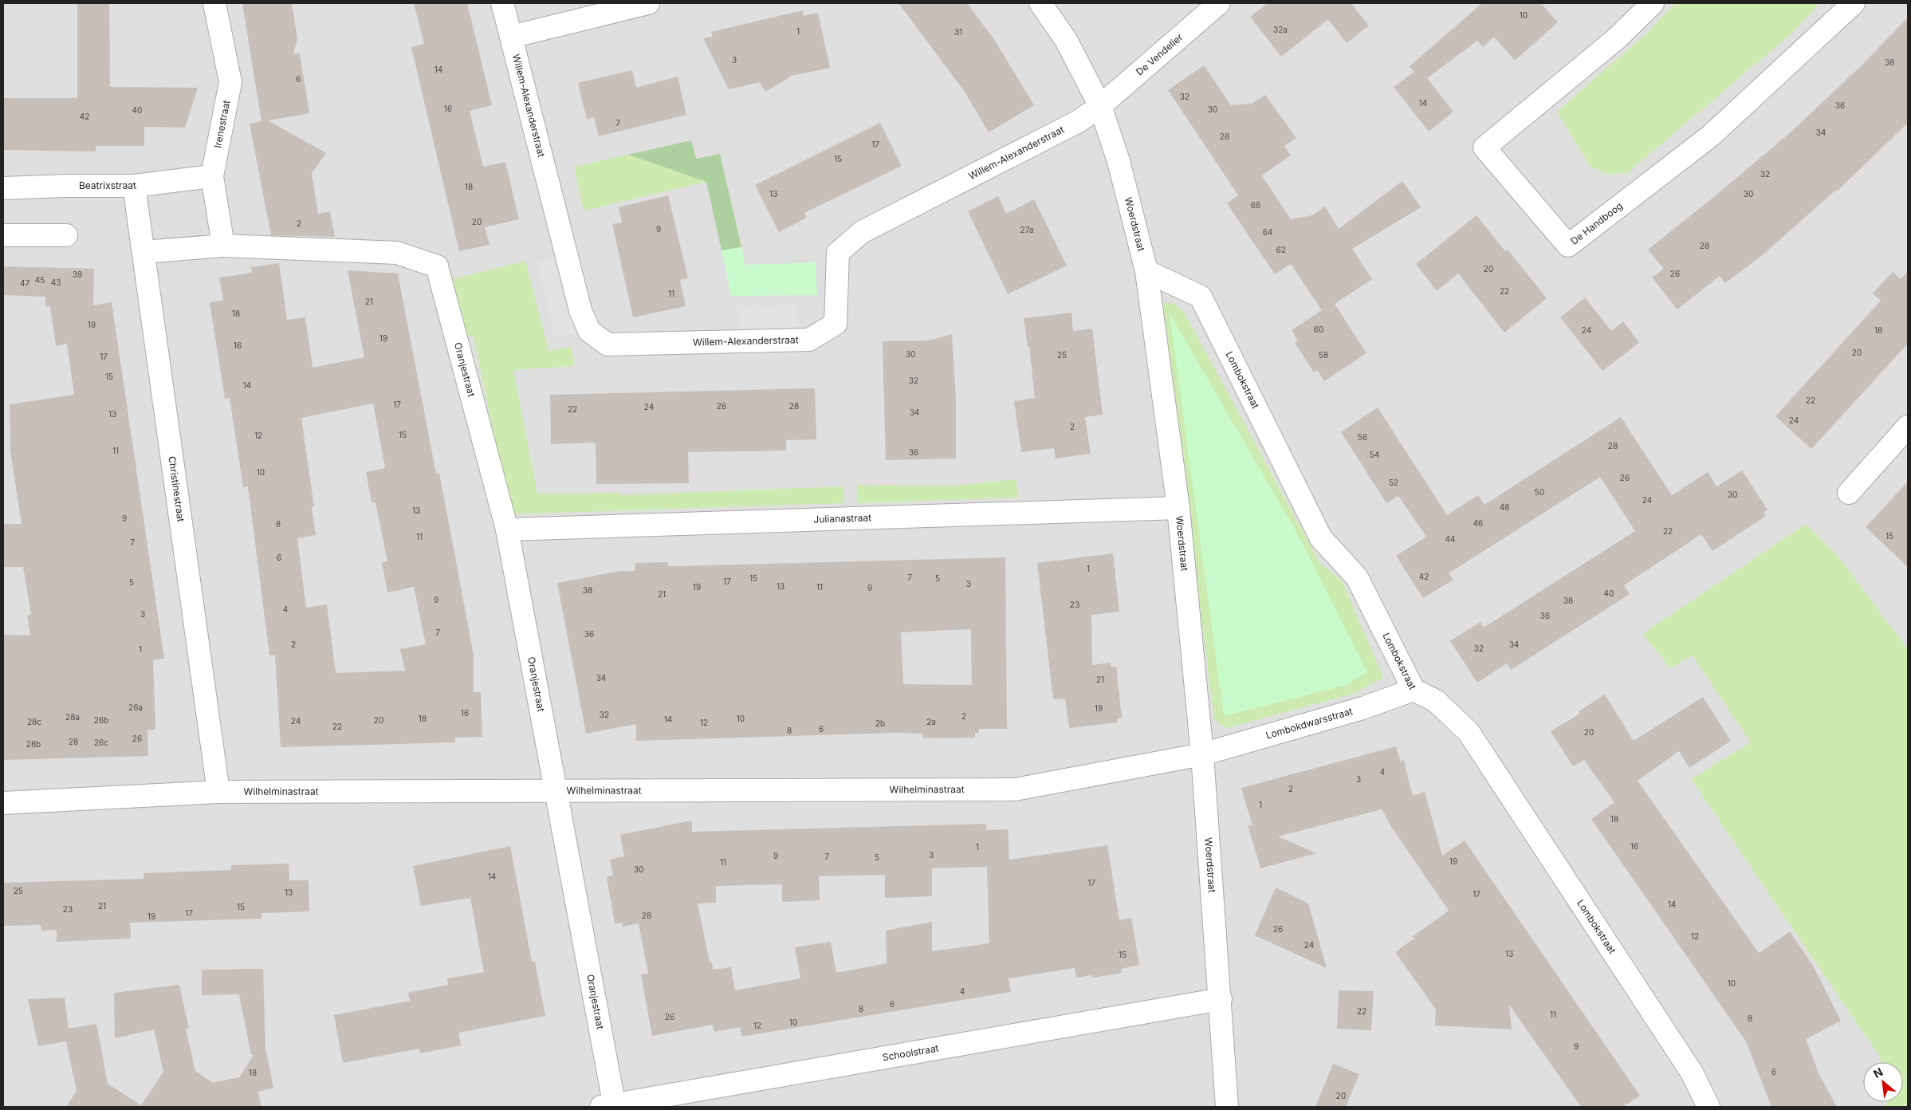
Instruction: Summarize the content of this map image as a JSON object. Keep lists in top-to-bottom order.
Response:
{
  "streets": {
    "street": [
      "De Vendelier",
      "Willem-Alexanderstraat",
      "Irenestraat",
      "Beatrixstraat",
      "Woerdstraat",
      "De Handboog",
      "Oranjestraat",
      "Lombokstraat",
      "Christinestraat",
      "Julianastraat",
      "Lombokdwarsstraat",
      "Wilhelminastraat",
      "Schoolstraat"
    ]
  },
  "crossings": [
    ["De Vendelier", "Willem-Alexanderstraat"],
    ["De Vendelier", "Woerdstraat"],
    ["Willem-Alexanderstraat", "Woerdstraat"],
    ["Irenestraat", "Beatrixstraat"],
    ["Irenestraat", "Oranjestraat"],
    ["Beatrixstraat", "Christinestraat"],
    ["Woerdstraat", "Lombokstraat"],
    ["Woerdstraat", "Julianastraat"],
    ["Woerdstraat", "Lombokdwarsstraat"],
    ["Woerdstraat", "Wilhelminastraat"],
    ["Woerdstraat", "Schoolstraat"],
    ["Oranjestraat", "Julianastraat"],
    ["Oranjestraat", "Wilhelminastraat"],
    ["Oranjestraat", "Schoolstraat"],
    ["Lombokstraat", "Lombokdwarsstraat"],
    ["Christinestraat", "Wilhelminastraat"],
    ["Lombokdwarsstraat", "Wilhelminastraat"]
  ],
  "house_numbers": [
    "10",
    "32a",
    "1",
    "31",
    "3",
    "38",
    "14",
    "6",
    "32",
    "14",
    "36",
    "16",
    "30",
    "40",
    "42",
    "7",
    "34",
    "28",
    "17",
    "15",
    "32",
    "18",
    "13",
    "30",
    "66",
    "20",
    "2",
    "9",
    "27a",
    "64",
    "28",
    "62",
    "20",
    "26",
    "39",
    "45",
    "43",
    "47",
    "22",
    "11",
    "21",
    "18",
    "19",
    "60",
    "24",
    "18",
    "19",
    "16",
    "20",
    "30",
    "25",
    "58",
    "17",
    "15",
    "32",
    "14",
    "22",
    "17",
    "26",
    "28",
    "24",
    "22",
    "34",
    "13",
    "24",
    "2",
    "15",
    "12",
    "56",
    "28",
    "11",
    "36",
    "54",
    "10",
    "26",
    "52",
    "50",
    "30",
    "24",
    "48",
    "13",
    "9",
    "46",
    "8",
    "22",
    "15",
    "11",
    "44",
    "7",
    "6",
    "1",
    "42",
    "7",
    "15",
    "5",
    "17",
    "5",
    "3",
    "13",
    "19",
    "11",
    "9",
    "38",
    "40",
    "21",
    "9",
    "38",
    "23",
    "4",
    "3",
    "36",
    "7",
    "36",
    "2",
    "34",
    "32",
    "1",
    "34",
    "21",
    "26a",
    "19",
    "16",
    "32",
    "2",
    "28a",
    "18",
    "10",
    "14",
    "26b",
    "20",
    "24",
    "28c",
    "2a",
    "12",
    "2b",
    "22",
    "6",
    "8",
    "20",
    "26",
    "28",
    "26c",
    "28b",
    "4",
    "3",
    "2",
    "1",
    "18",
    "16",
    "1",
    "3",
    "9",
    "7",
    "5",
    "19",
    "11",
    "30",
    "14",
    "17",
    "25",
    "13",
    "17",
    "14",
    "21",
    "15",
    "23",
    "17",
    "28",
    "19",
    "26",
    "12",
    "24",
    "13",
    "15",
    "10",
    "4",
    "6",
    "8",
    "22",
    "11",
    "26",
    "8",
    "10",
    "12",
    "9",
    "6",
    "18",
    "20"
  ],
  "north": "top left"
}
